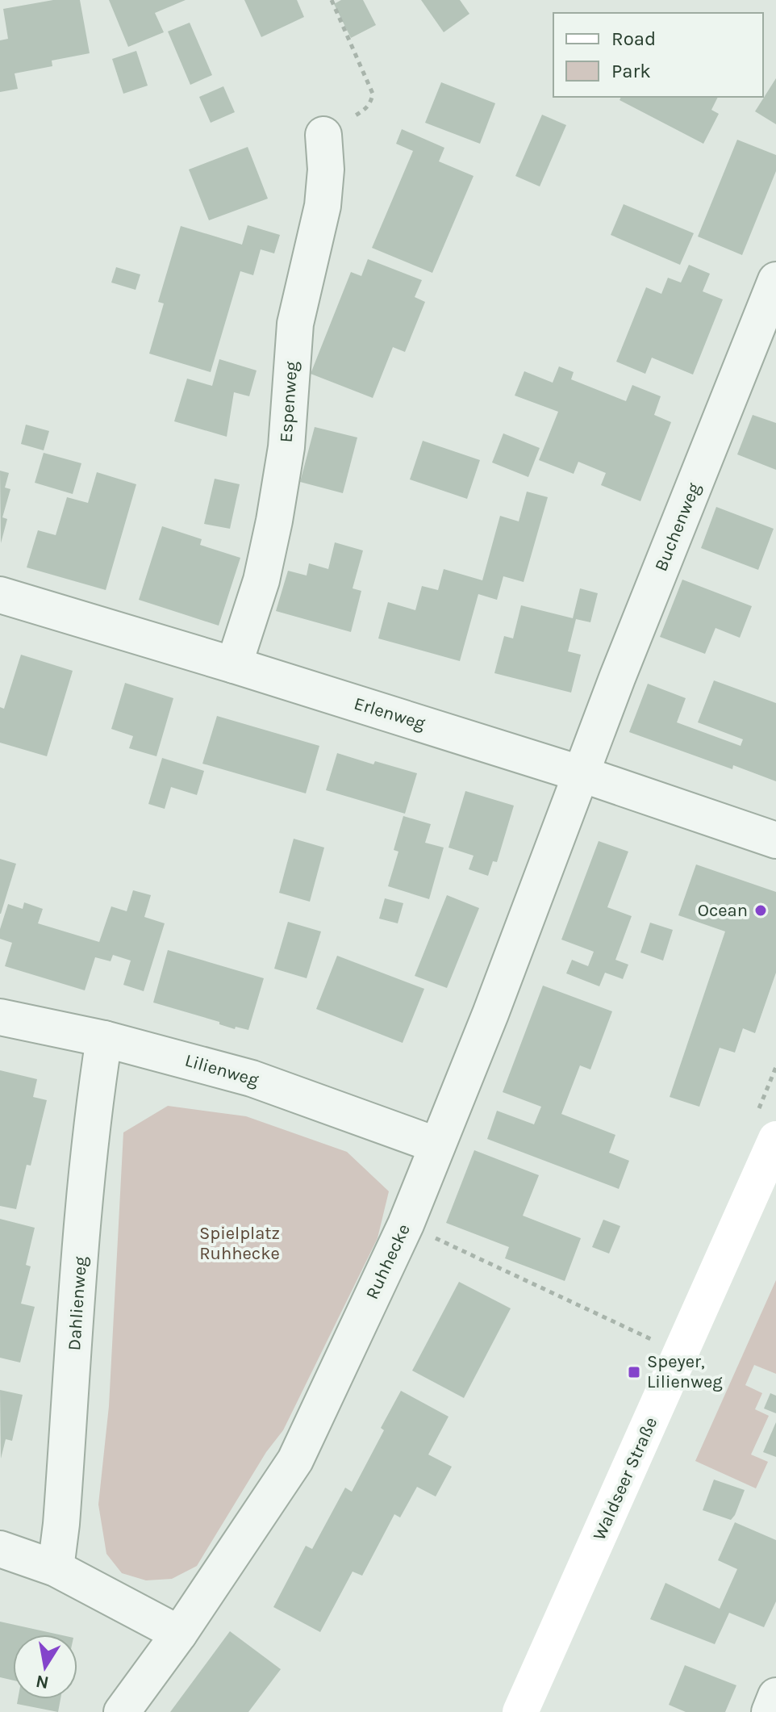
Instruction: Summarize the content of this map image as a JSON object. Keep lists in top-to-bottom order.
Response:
{
  "streets": {
    "main road": ["Waldseer Straße"],
    "street": [
      "Espenweg",
      "Buchenweg",
      "Erlenweg",
      "Lilienweg",
      "Ruhhecke",
      "Dahlienweg"
    ]
  },
  "crossings": [
    ["Espenweg", "Erlenweg"],
    ["Buchenweg", "Erlenweg"],
    ["Buchenweg", "Ruhhecke"],
    ["Erlenweg", "Ruhhecke"],
    ["Lilienweg", "Ruhhecke"],
    ["Lilienweg", "Dahlienweg"]
  ],
  "parks": ["Spielplatz Ruhhecke"],
  "places": {
    "other": ["Ocean"],
    "transit": ["Speyer, Lilienweg"]
  },
  "legend": ["Road", "Park"],
  "north": "bottom"
}
